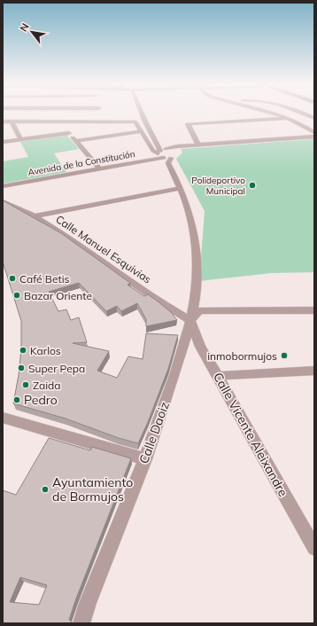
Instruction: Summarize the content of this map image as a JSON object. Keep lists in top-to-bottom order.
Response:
{
  "streets": {
    "street": [
      "Avenida de la Constitución",
      "Calle Manuel Esquivias",
      "Calle Daoiz",
      "Calle Vicente Aleixandre"
    ]
  },
  "crossings": [
    ["Avenida de la Constitución", "Calle Daoiz"],
    ["Calle Manuel Esquivias", "Calle Daoiz"],
    ["Calle Manuel Esquivias", "Calle Vicente Aleixandre"],
    ["Calle Daoiz", "Calle Vicente Aleixandre"]
  ],
  "places": [
    "Polideportivo Municipal",
    "Café Betis",
    "Bazar Oriente",
    "Karlos",
    "inmobormujos",
    "Super Pepa",
    "Zaida",
    "Pedro",
    "Ayuntamiento de Bormujos"
  ],
  "north": "top left"
}
